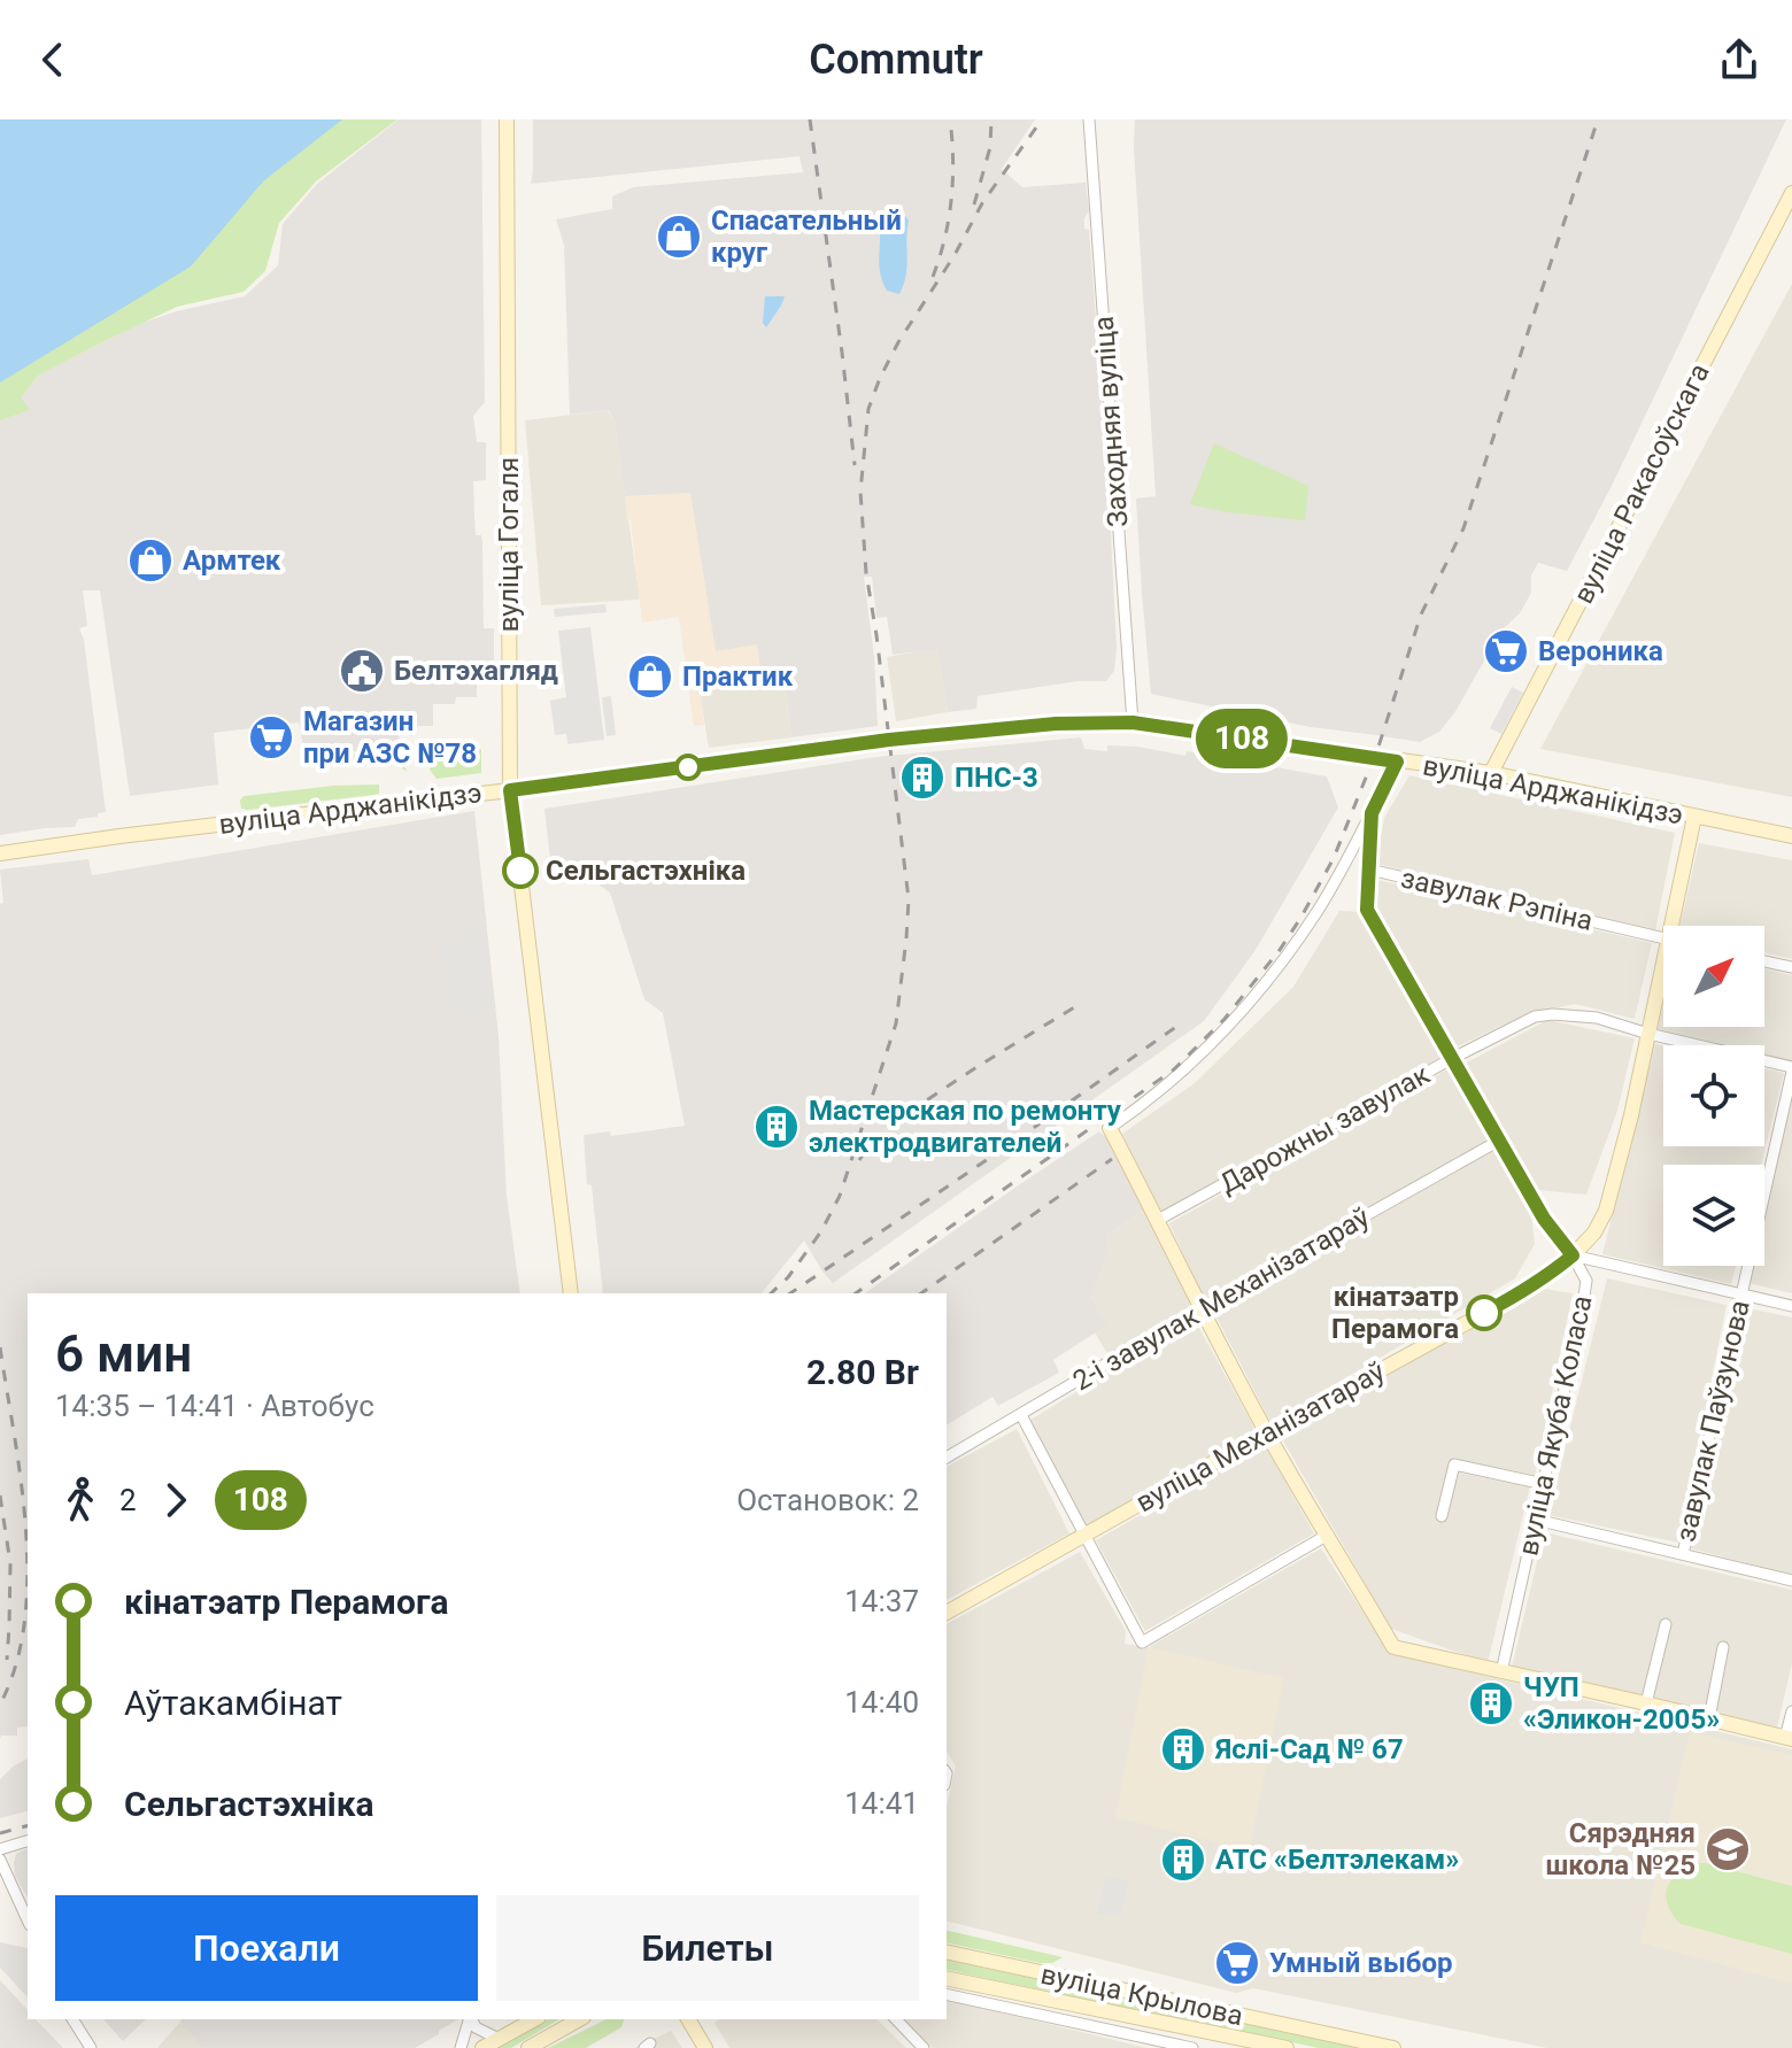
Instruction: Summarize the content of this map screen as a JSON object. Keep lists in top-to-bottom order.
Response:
{
  "streets": {
    "main road": [
      "вуліца Ракасоўскага",
      "вуліца Гогаля",
      "вуліца Арджанікідзэ",
      "вуліца Якуба Коласа",
      "вуліца Механізатараў",
      "вуліца Крылова"
    ],
    "street": [
      "Заходняя вуліца",
      "завулак Рэпіна",
      "Дарожны завулак",
      "2-і завулак Механізатараў",
      "завулак Паўзунова"
    ]
  },
  "crossings": [
    ["Заходняя вуліца", "вуліца Арджанікідзэ"],
    ["вуліца Ракасоўскага", "вуліца Арджанікідзэ"],
    ["вуліца Гогаля", "вуліца Арджанікідзэ"],
    ["вуліца Арджанікідзэ", "вуліца Якуба Коласа"],
    ["Дарожны завулак", "завулак Паўзунова"],
    ["Дарожны завулак", "вуліца Якуба Коласа"],
    ["вуліца Якуба Коласа", "вуліца Механізатараў"]
  ],
  "places": {
    "shop": ["Спасательный круг", "Армтек", "Практик"],
    "supermarket": ["Вероника", "Магазин при АЗС №78", "Умный выбор"],
    "public building": ["Белтэхагляд"],
    "building": [
      "ПНС-3",
      "Мастерская по ремонту электродвигателей",
      "ЧУП «Эликон-2005»",
      "Яслі-Сад № 67",
      "АТС «Белтэлекам»"
    ],
    "other": ["Сельгастэхніка", "кінатэатр Перамога"],
    "school or university": ["Сярэдняя школа №25"]
  },
  "lines": ["bus line 108"],
  "north": "top right",
  "page": {
    "header": "Commutr",
    "on_map": "108",
    "heading": ["6 мин", "14:35 – 14:41 · Автобус", "2.80 Br"],
    "legs": ["2", "108", "Остановок: 2"],
    "list": [
      {
        "name": "кінатэатр Перамога",
        "value": "14:37"
      },
      {
        "name": "Аўтакамбінат",
        "value": "14:40"
      },
      {
        "name": "Сельгастэхніка",
        "value": "14:41"
      }
    ],
    "buttons": ["Поехали", "Билеты"]
  }
}
